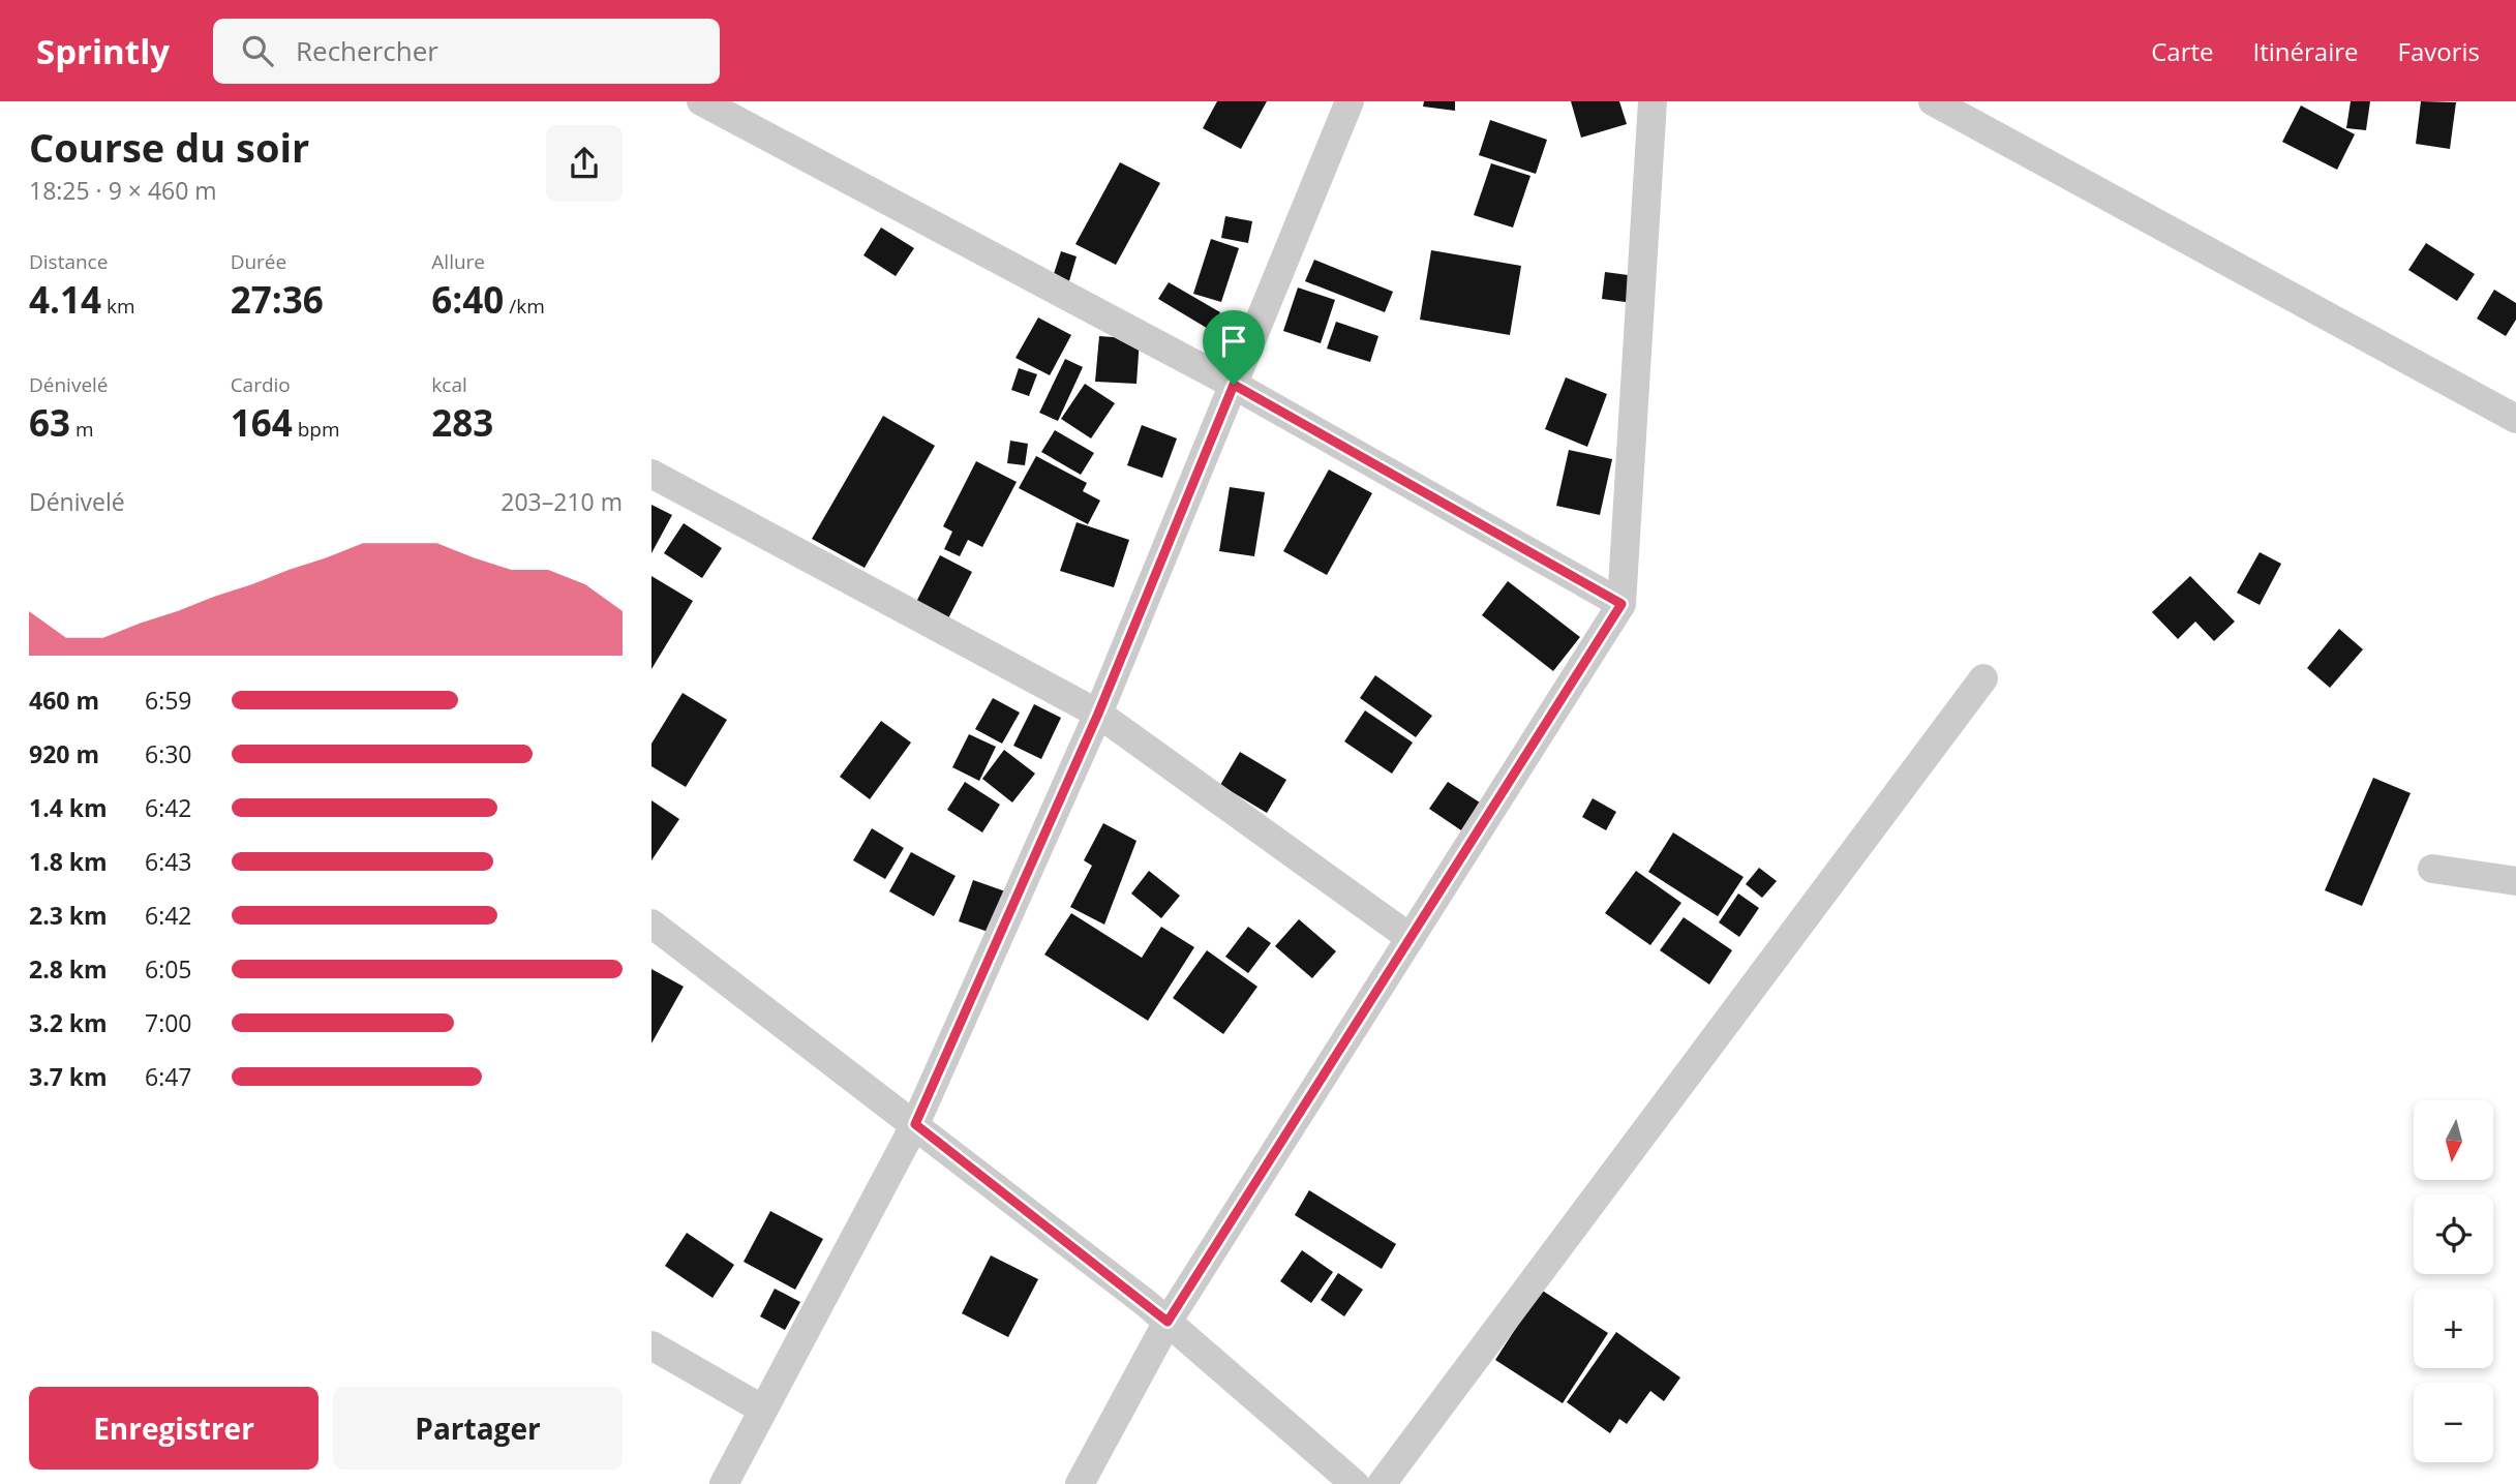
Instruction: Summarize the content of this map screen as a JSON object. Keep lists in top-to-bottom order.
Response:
{
  "north": "bottom",
  "page": {
    "header": "Sprintly",
    "search": "Rechercher",
    "nav": ["Carte", "Itinéraire", "Favoris"],
    "heading": ["Course du soir", "18:25 · 9 × 460 m"],
    "stats": [
      ["Distance", "4.14 km"],
      ["Durée", "27:36"],
      ["Allure", "6:40 /km"],
      ["Dénivelé", "63 m"],
      ["Cardio", "164 bpm"],
      ["kcal", "283"]
    ],
    "chart": ["Dénivelé", "203–210 m"],
    "list": [
      {
        "name": "460 m",
        "note": "6:59"
      },
      {
        "name": "920 m",
        "note": "6:30"
      },
      {
        "name": "1.4 km",
        "note": "6:42"
      },
      {
        "name": "1.8 km",
        "note": "6:43"
      },
      {
        "name": "2.3 km",
        "note": "6:42"
      },
      {
        "name": "2.8 km",
        "note": "6:05"
      },
      {
        "name": "3.2 km",
        "note": "7:00"
      },
      {
        "name": "3.7 km",
        "note": "6:47"
      }
    ],
    "map_buttons": ["+", "−"],
    "buttons": ["Enregistrer", "Partager"]
  }
}
